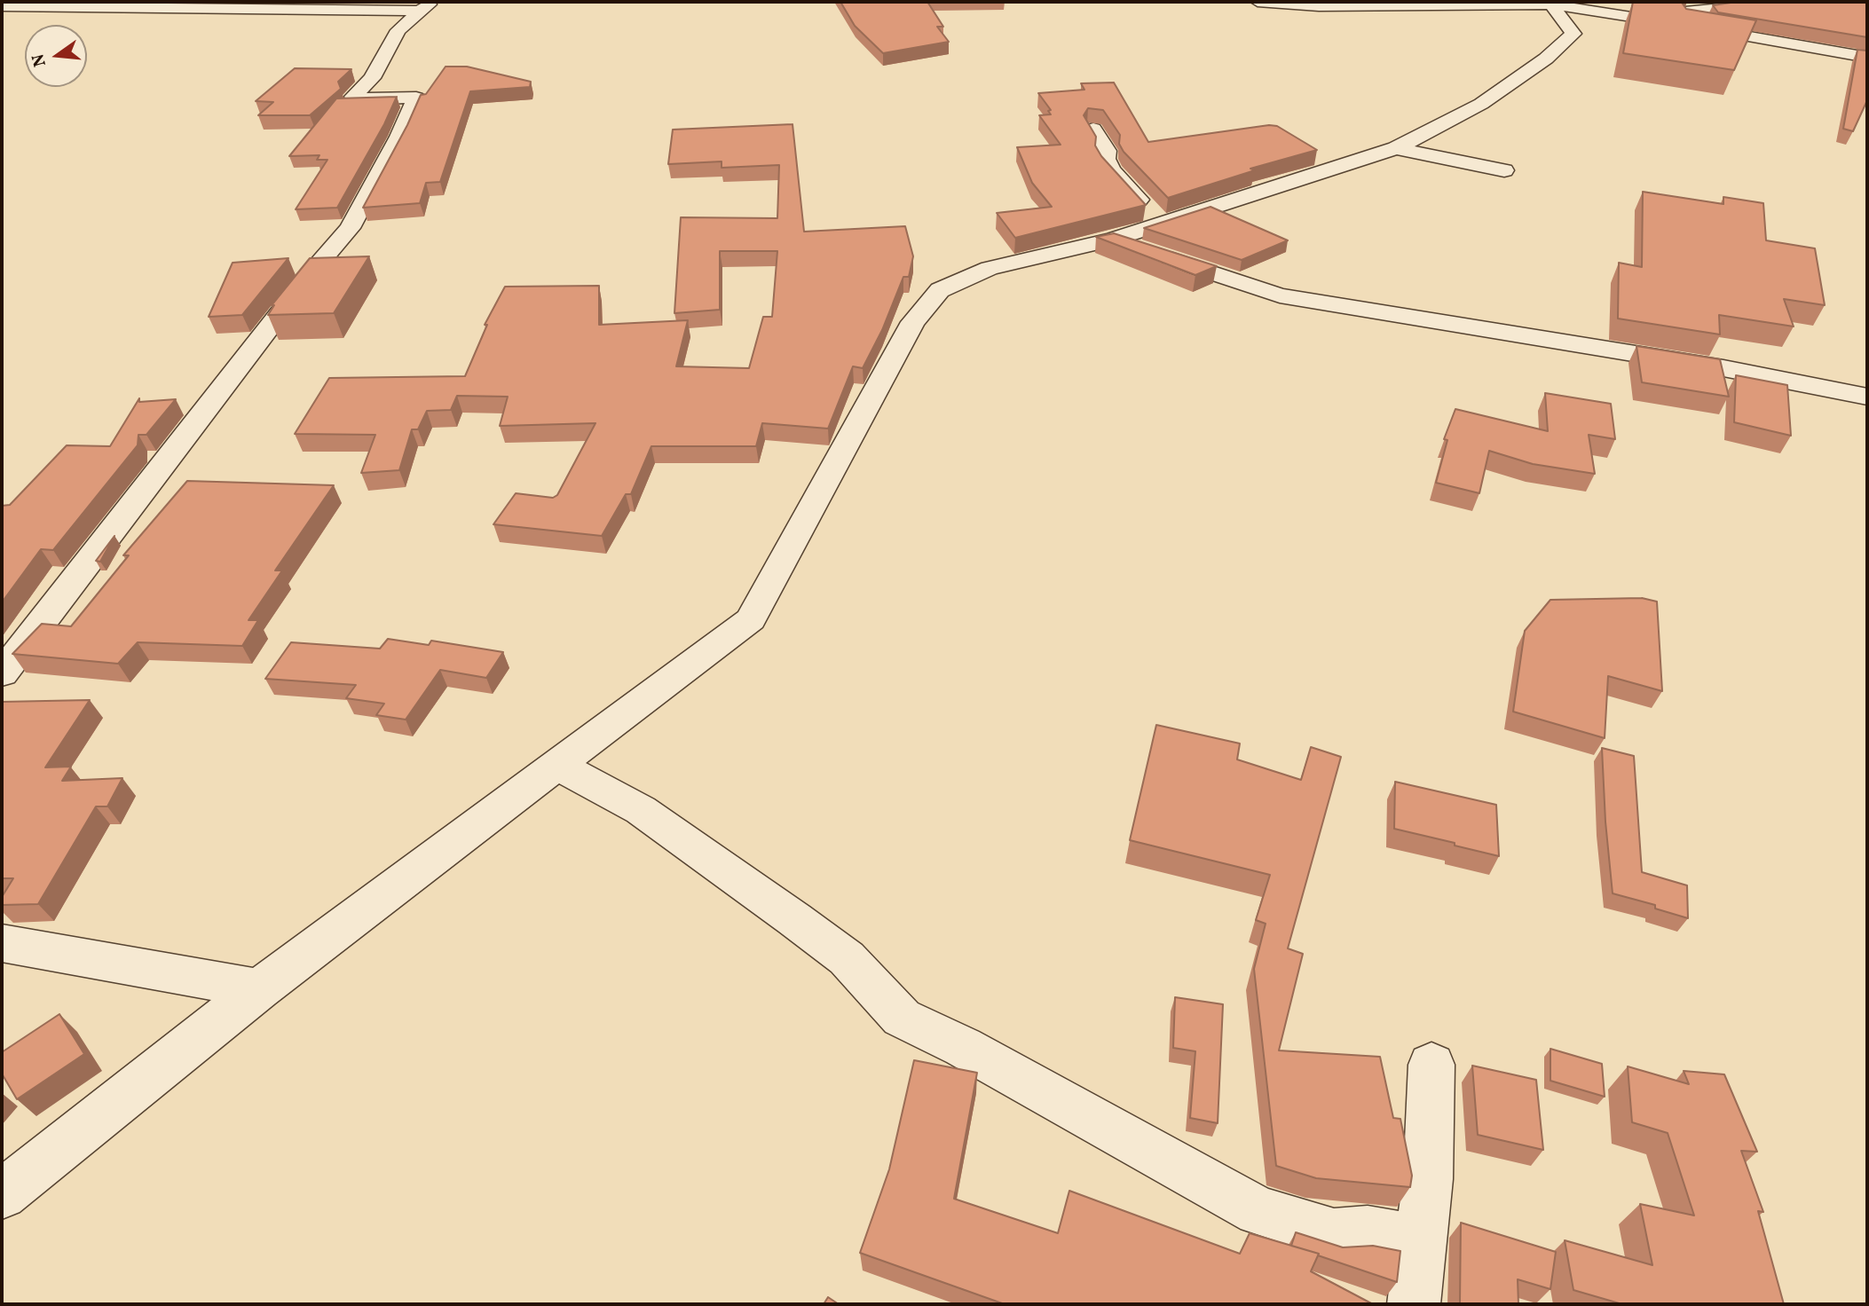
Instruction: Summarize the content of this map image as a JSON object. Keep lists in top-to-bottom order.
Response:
{
  "north": "left"
}
